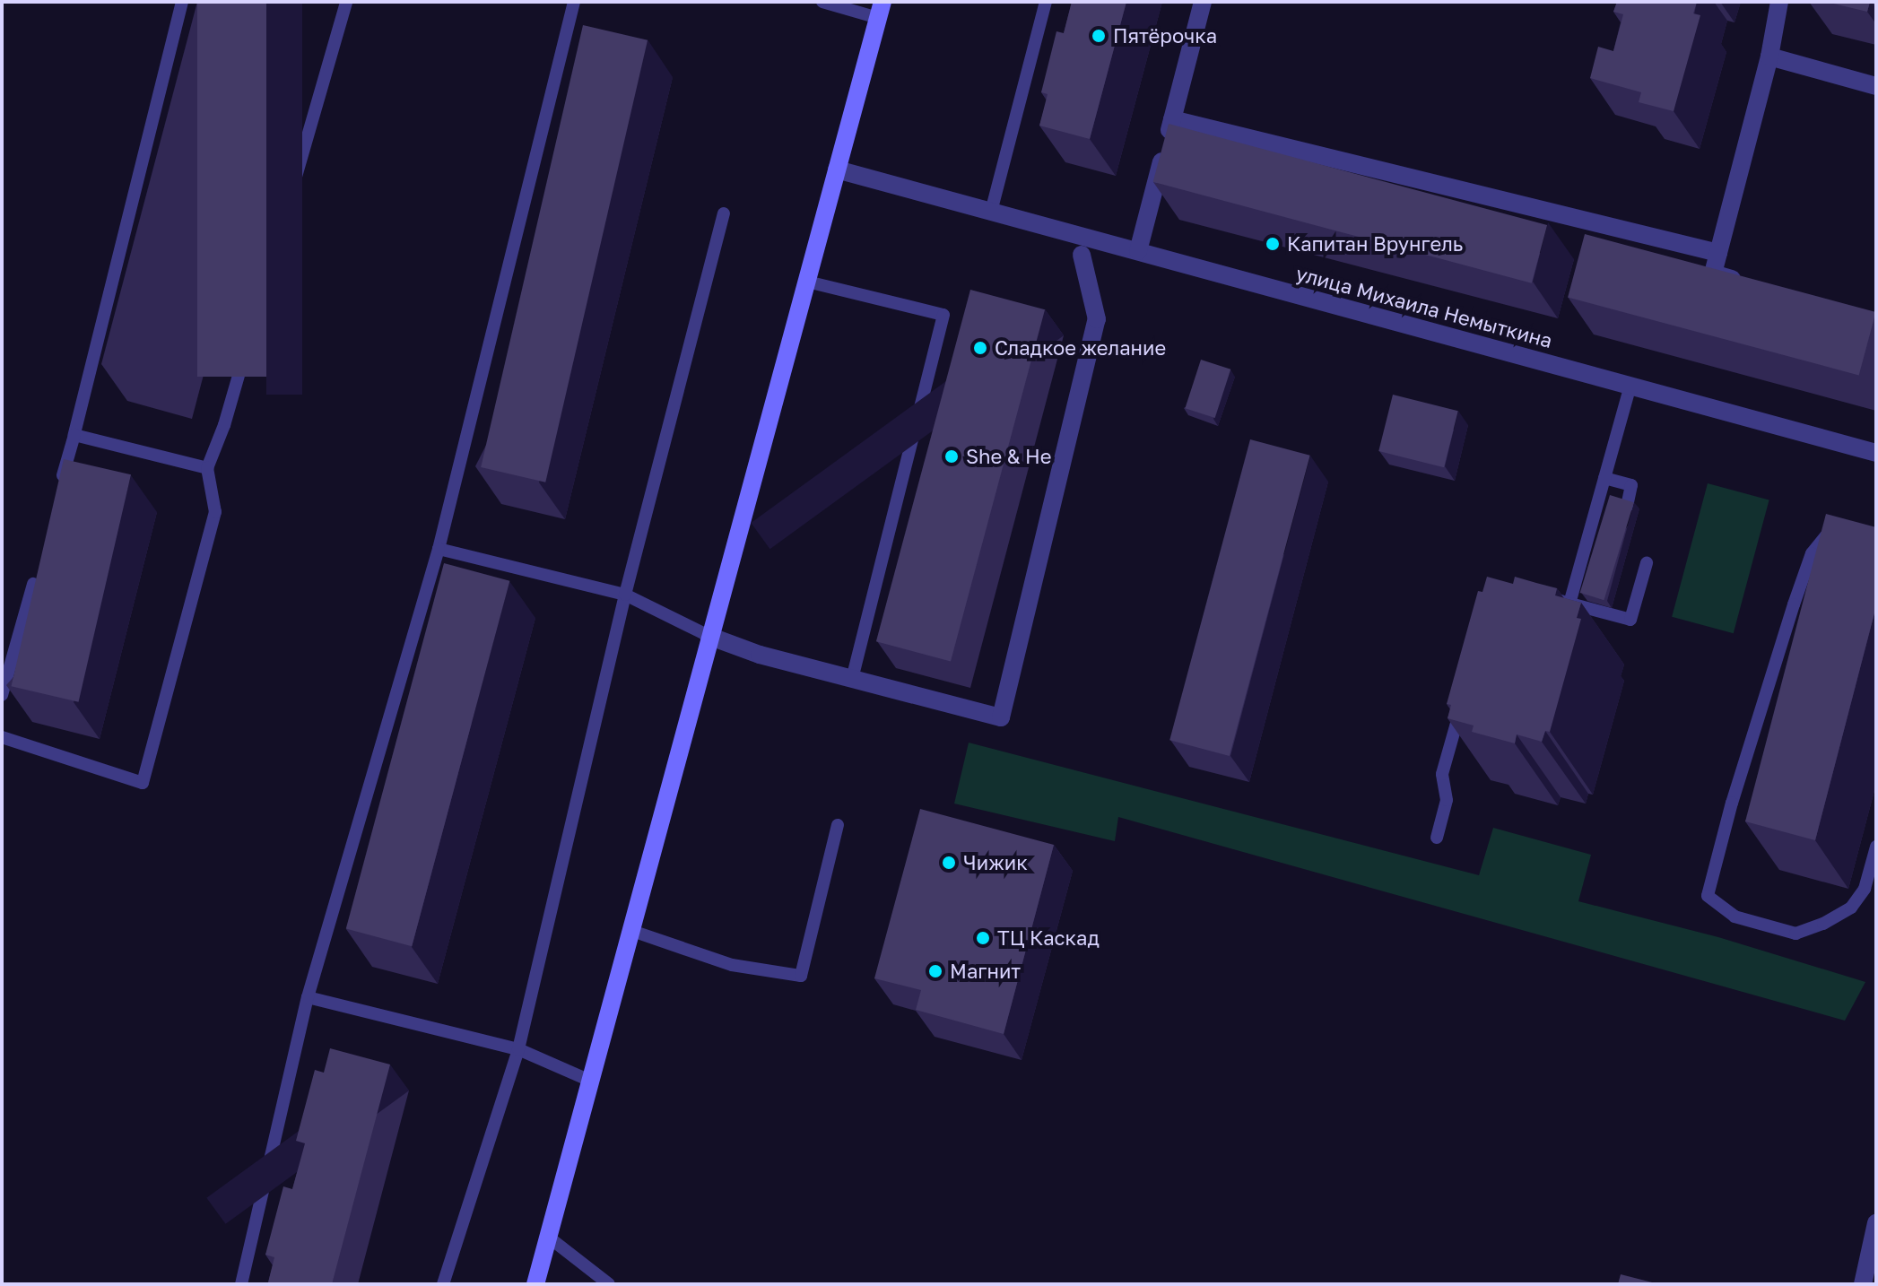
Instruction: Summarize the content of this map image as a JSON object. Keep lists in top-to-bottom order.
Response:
{
  "streets": {
    "street": ["улица Михаила Немыткина"]
  },
  "places": [
    "Пятёрочка",
    "Капитан Врунгель",
    "Сладкое желание",
    "She & He",
    "Чижик",
    "ТЦ Каскад",
    "Магнит"
  ]
}
